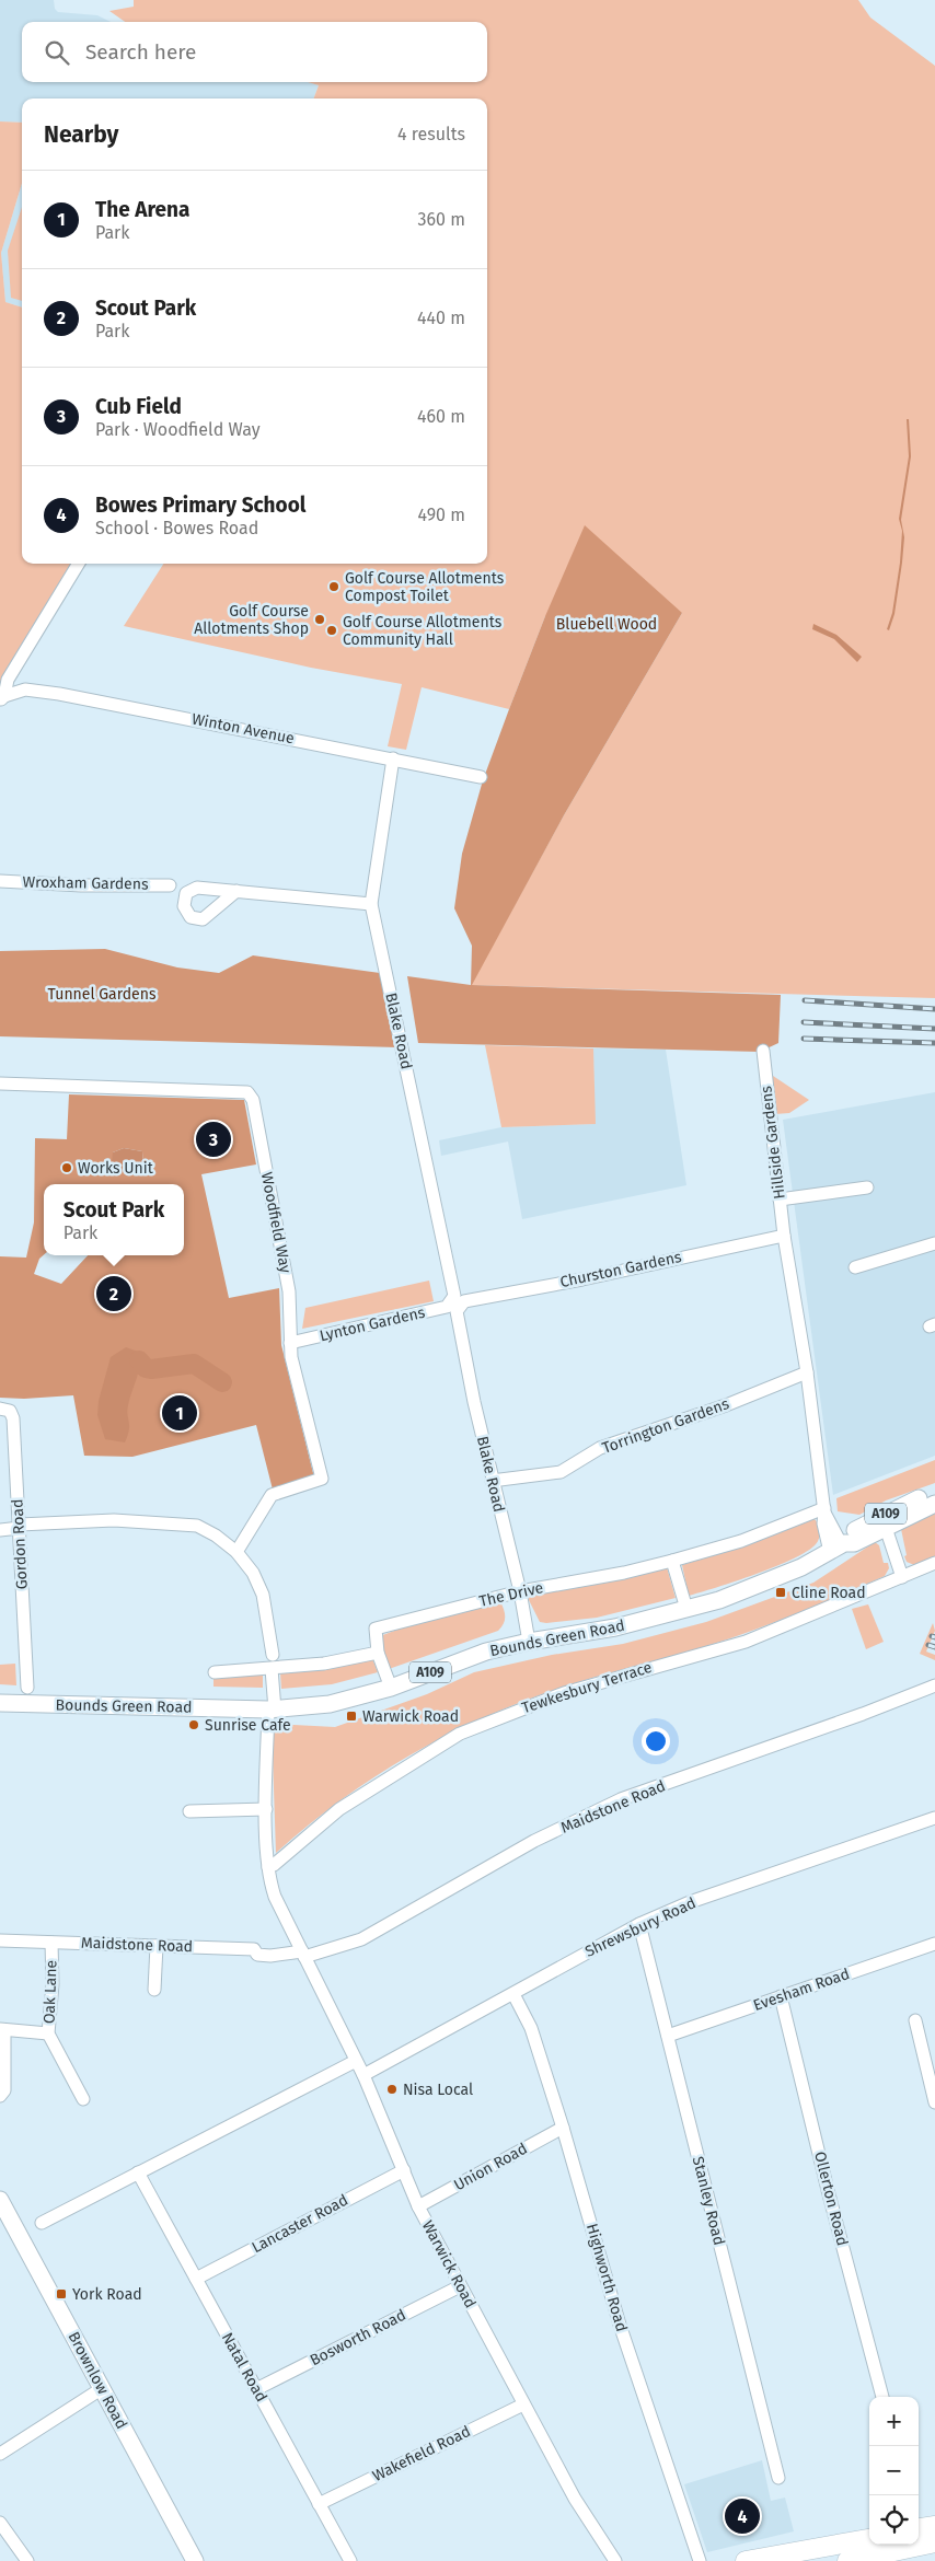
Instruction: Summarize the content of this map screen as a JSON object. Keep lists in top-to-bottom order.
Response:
{
  "streets": {
    "main road": ["A109", "Bounds Green Road", "Brownlow Road"],
    "street": [
      "Winton Avenue",
      "Wroxham Gardens",
      "Blake Road",
      "Hillside Gardens",
      "Woodfield Way",
      "Churston Gardens",
      "Lynton Gardens",
      "Torrington Gardens",
      "Gordon Road",
      "The Drive",
      "Tewkesbury Terrace",
      "Maidstone Road",
      "Shrewsbury Road",
      "Evesham Road",
      "Oak Lane",
      "Union Road",
      "Ollerton Road",
      "Stanley Road",
      "Lancaster Road",
      "Warwick Road",
      "Highworth Road",
      "Bosworth Road",
      "Natal Road",
      "Wakefield Road"
    ]
  },
  "crossings": [
    ["Winton Avenue", "Blake Road"],
    ["Blake Road", "Churston Gardens"],
    ["Blake Road", "Lynton Gardens"],
    ["Blake Road", "Torrington Gardens"],
    ["Blake Road", "The Drive"],
    ["Blake Road", "Bounds Green Road"],
    ["Hillside Gardens", "Churston Gardens"],
    ["Woodfield Way", "Lynton Gardens"],
    ["Churston Gardens", "Lynton Gardens"],
    ["The Drive", "Bounds Green Road"],
    ["Tewkesbury Terrace", "Warwick Road"],
    ["Maidstone Road", "Oak Lane"],
    ["Maidstone Road", "Warwick Road"],
    ["Shrewsbury Road", "Stanley Road"],
    ["Shrewsbury Road", "Warwick Road"],
    ["Shrewsbury Road", "Highworth Road"],
    ["Evesham Road", "Ollerton Road"],
    ["Evesham Road", "Stanley Road"],
    ["Union Road", "Warwick Road"],
    ["Union Road", "Highworth Road"],
    ["Lancaster Road", "Warwick Road"],
    ["Lancaster Road", "Natal Road"],
    ["Warwick Road", "Bosworth Road"],
    ["Warwick Road", "Wakefield Road"],
    ["Bosworth Road", "Natal Road"],
    ["Natal Road", "Wakefield Road"]
  ],
  "parks": ["Bluebell Wood", "Tunnel Gardens"],
  "places": {
    "other": [
      "Golf Course Allotments Compost Toilet",
      "Golf Course Allotments Shop",
      "Golf Course Allotments Community Hall",
      "Works Unit",
      "Sunrise Cafe",
      "Nisa Local"
    ],
    "transit": ["Cline Road", "Warwick Road", "York Road"]
  },
  "page": {
    "search": "Search here",
    "heading": ["Nearby", "4 results"],
    "list": [
      {
        "mark": "1",
        "name": "The Arena",
        "note": "Park",
        "value": "360 m"
      },
      {
        "mark": "2",
        "name": "Scout Park",
        "note": "Park",
        "value": "440 m"
      },
      {
        "mark": "3",
        "name": "Cub Field",
        "note": "Park · Woodfield Way",
        "value": "460 m"
      },
      {
        "mark": "4",
        "name": "Bowes Primary School",
        "note": "School · Bowes Road",
        "value": "490 m"
      }
    ],
    "pins": [
      "3",
      "2",
      "1",
      "4"
    ],
    "popup": ["Scout Park", "Park"],
    "map_buttons": ["+", "−"]
  }
}
